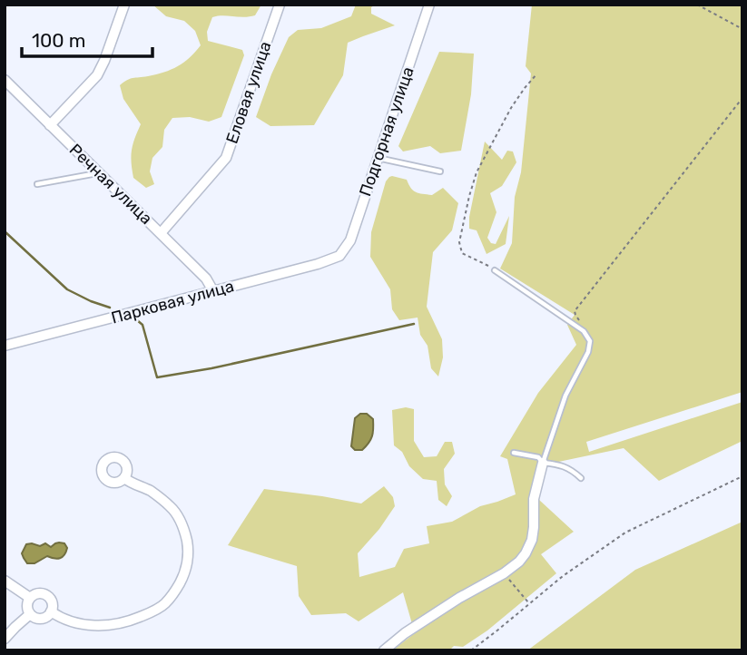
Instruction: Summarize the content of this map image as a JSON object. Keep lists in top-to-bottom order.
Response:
{
  "streets": {
    "street": [
      "Еловая улица",
      "Подгорная улица",
      "Речная улица",
      "Парковая улица"
    ]
  },
  "crossings": [
    ["Еловая улица", "Речная улица"],
    ["Подгорная улица", "Парковая улица"],
    ["Речная улица", "Парковая улица"]
  ],
  "scale_bar": "100 m"
}
